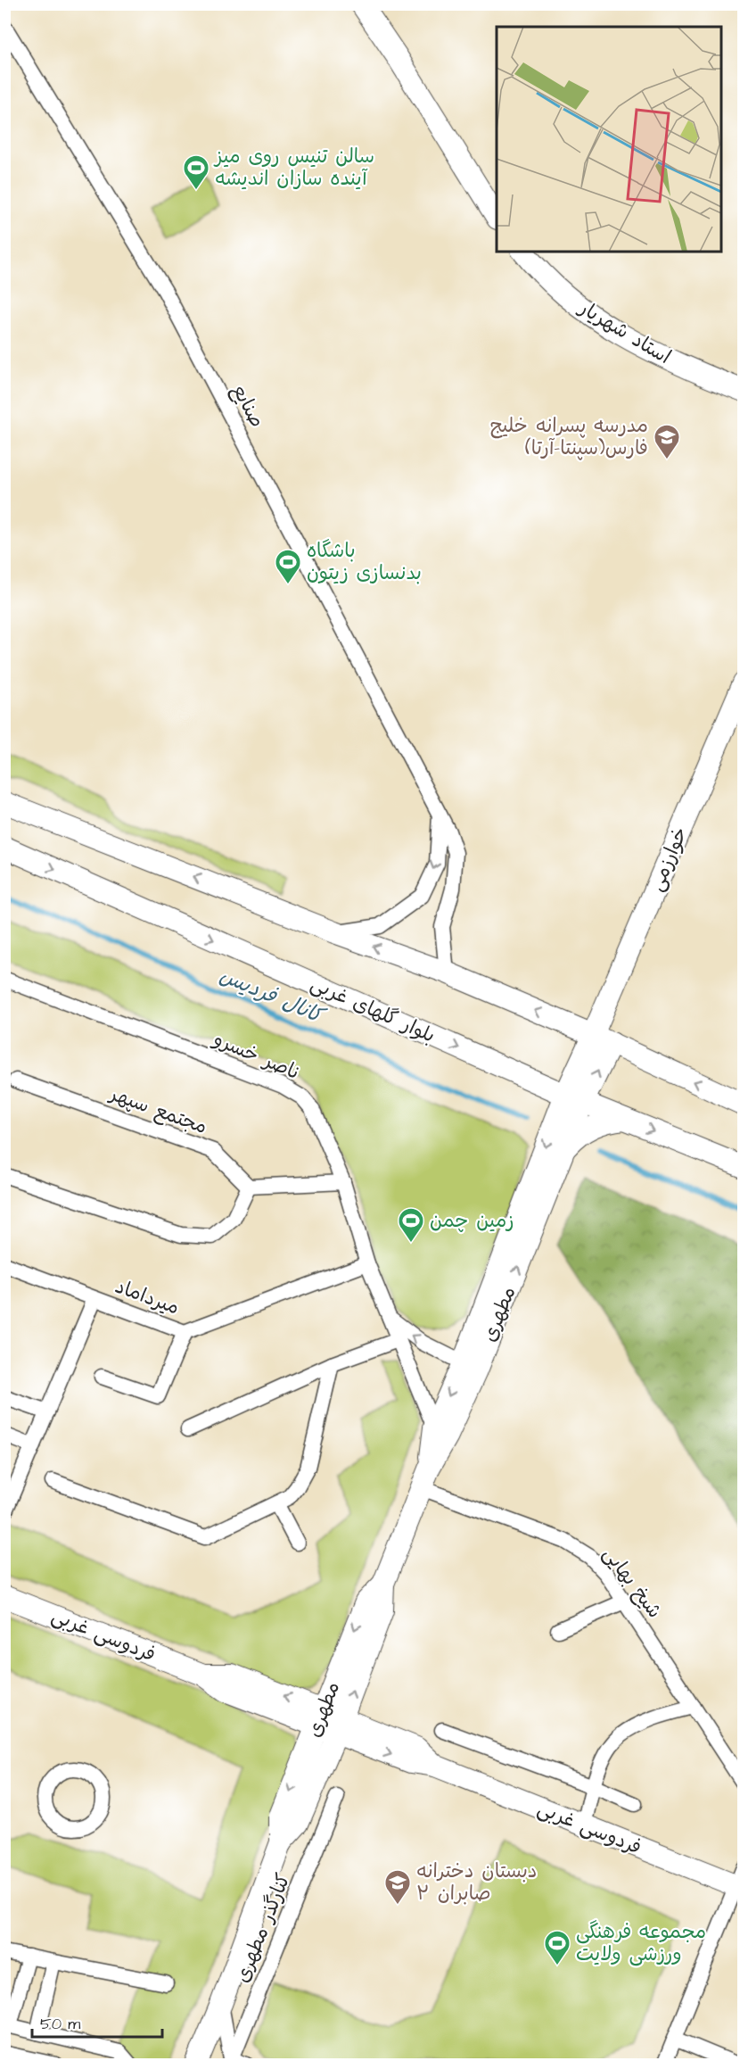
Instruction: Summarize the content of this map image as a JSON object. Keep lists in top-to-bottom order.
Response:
{
  "streets": {
    "main road": [
      "استاد شهریار",
      "خوارزمی",
      "بلوار گلهای غربی",
      "مطهری",
      "فردوسی غربی"
    ],
    "street": [
      "صنایع",
      "ناصر خسرو",
      "مجتمع سپهر",
      "میرداماد",
      "شیخ بهایی",
      "کنارگذر مطهری"
    ]
  },
  "crossings": [
    ["خوارزمی", "مطهری"],
    ["بلوار گلهای غربی", "مطهری"],
    ["ناصر خسرو", "میرداماد"],
    ["ناصر خسرو", "مطهری"],
    ["مطهری", "شیخ بهایی"],
    ["مطهری", "فردوسی غربی"]
  ],
  "water": ["کانال فردیس"],
  "places": {
    "sports": [
      "سالن تنیس روی میز آینده سازان اندیشه",
      "باشگاه بدنسازی زیتون",
      "زمین چمن",
      "مجموعه فرهنگی ورزشی ولایت"
    ],
    "school or university": ["مدرسه پسرانه خلیج فارس(سپنتا-آرتا)", "دبستان دخترانه صابران ۲"]
  },
  "scale_bar": "50 m"
}
